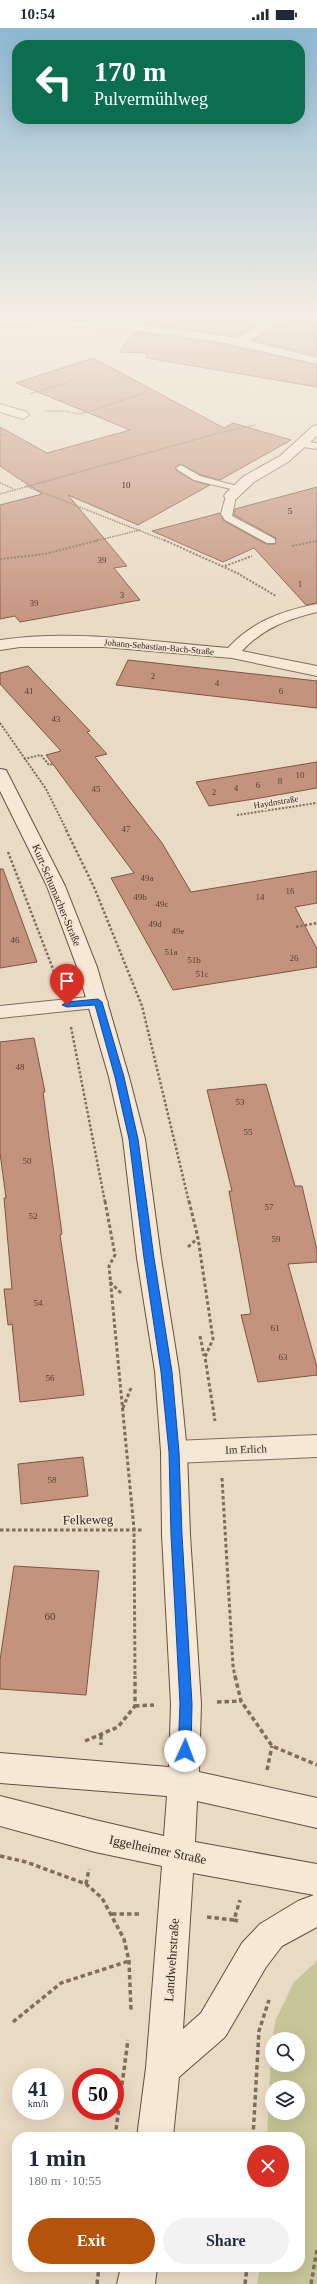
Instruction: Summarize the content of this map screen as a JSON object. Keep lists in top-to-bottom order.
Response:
{
  "streets": {
    "main road": [
      "Johann-Sebastian-Bach-Straße",
      "Kurt-Schumacher-Straße",
      "Im Erlich",
      "Iggelheimer Straße",
      "Landwehrstraße"
    ],
    "path": ["Haydnstraße", "Felkeweg"]
  },
  "crossings": [
    ["Kurt-Schumacher-Straße", "Im Erlich"],
    ["Kurt-Schumacher-Straße", "Felkeweg"],
    ["Kurt-Schumacher-Straße", "Landwehrstraße"],
    ["Iggelheimer Straße", "Landwehrstraße"]
  ],
  "house_numbers": [
    "10",
    "5",
    "39",
    "1",
    "3",
    "39",
    "2",
    "4",
    "41",
    "6",
    "43",
    "10",
    "8",
    "6",
    "4",
    "45",
    "2",
    "47",
    "49a",
    "16",
    "49b",
    "14",
    "49c",
    "49d",
    "49e",
    "46",
    "51a",
    "26",
    "51b",
    "51c",
    "48",
    "53",
    "55",
    "50",
    "57",
    "52",
    "59",
    "54",
    "61",
    "63",
    "56",
    "58",
    "60"
  ],
  "page": {
    "status": "10:54",
    "turn": ["170 m", "Pulvermühlweg"],
    "speed": "41 km/h",
    "limit": "50",
    "heading": ["1 min", "180 m · 10:55"],
    "buttons": ["Exit", "Share"]
  }
}
